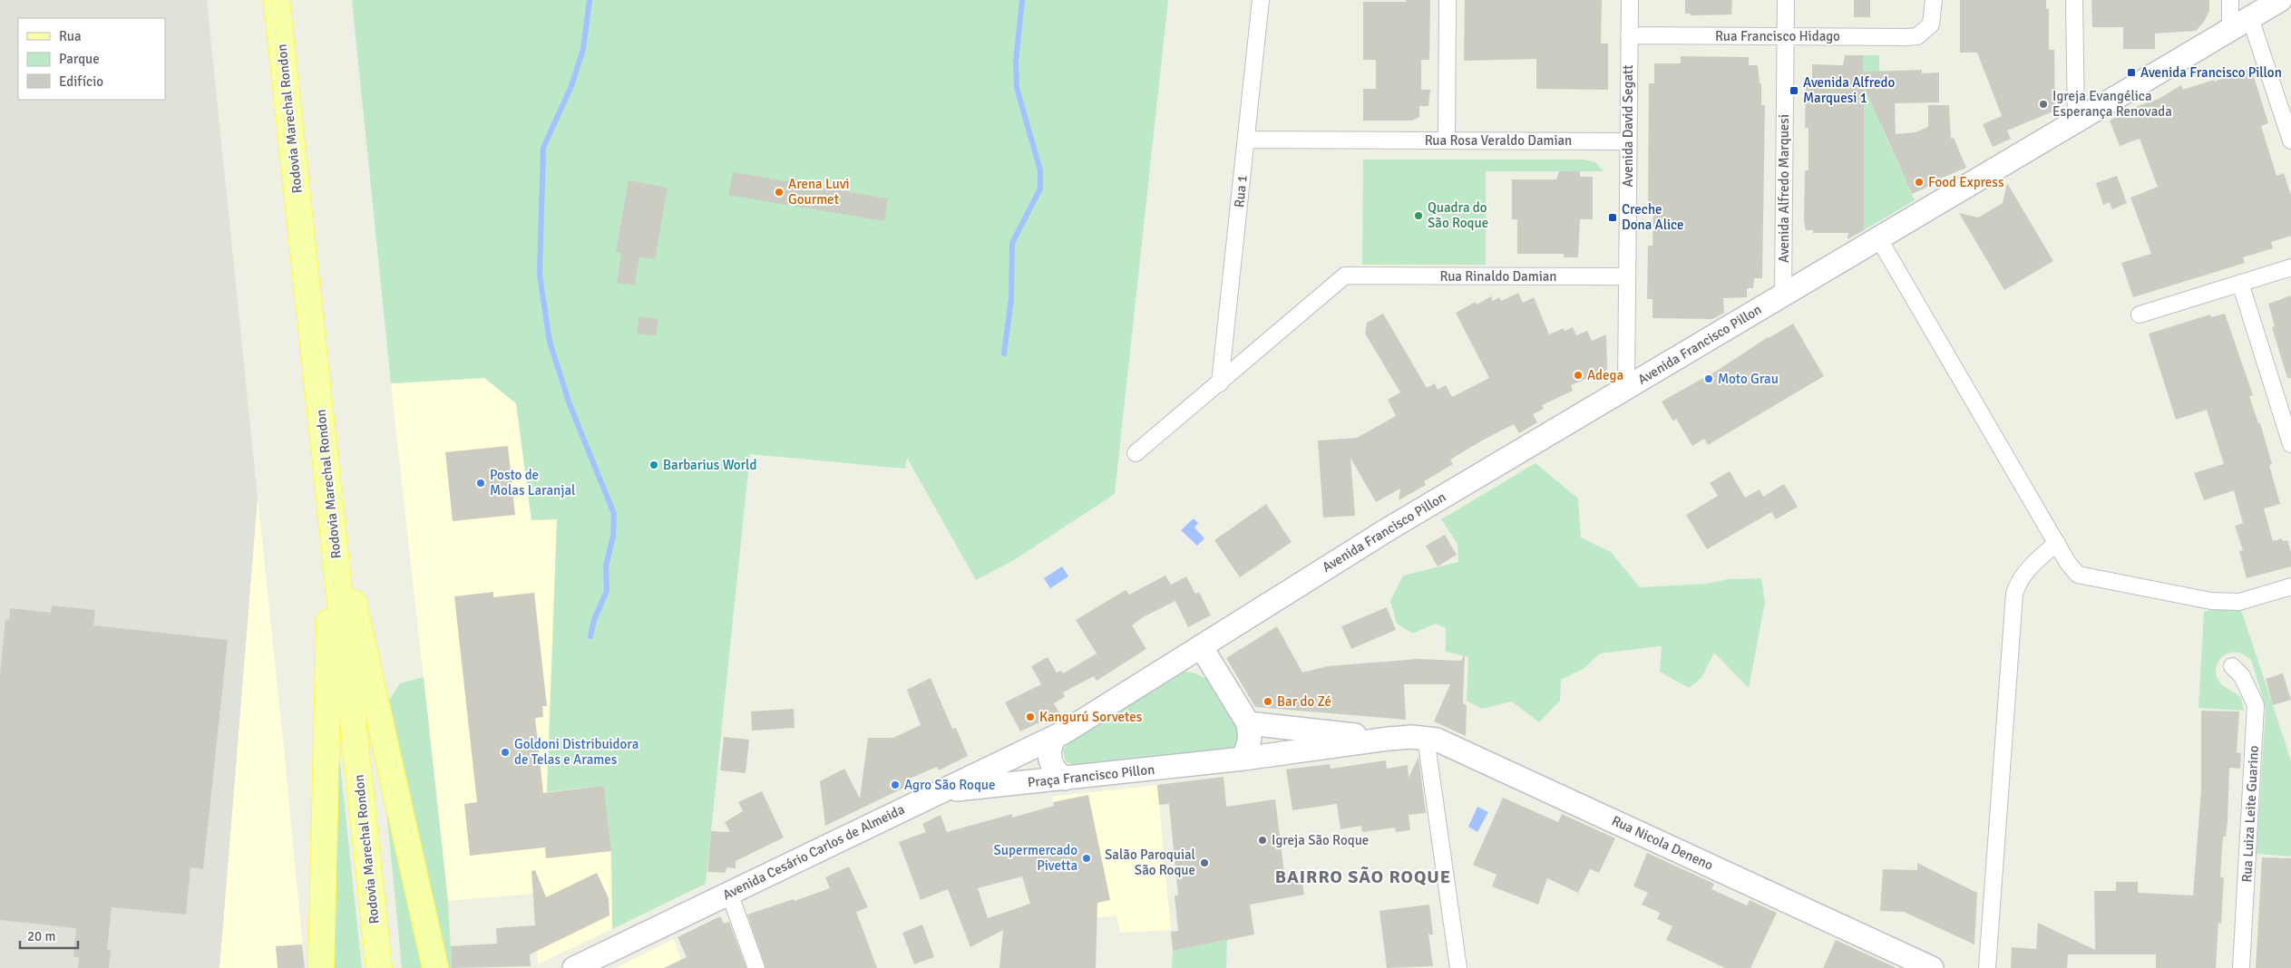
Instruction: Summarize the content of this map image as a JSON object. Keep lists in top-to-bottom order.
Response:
{
  "streets": {
    "main road": [
      "Rodovia Marechal Rondon",
      "Avenida Francisco Pillon",
      "Praça Francisco Pillon",
      "Rua Nicola Deneno",
      "Avenida Cesário Carlos de Almeida"
    ],
    "street": [
      "Rua Francisco Hidago",
      "Avenida David Segatt",
      "Rua Rosa Veraldo Damian",
      "Avenida Alfredo Marquesi",
      "Rua 1",
      "Rua Rinaldo Damian",
      "Rua Luiza Leite Guarino"
    ]
  },
  "crossings": [
    ["Rua Francisco Hidago", "Avenida David Segatt"],
    ["Rua Francisco Hidago", "Avenida Alfredo Marquesi"],
    ["Avenida David Segatt", "Rua Rosa Veraldo Damian"],
    ["Avenida David Segatt", "Rua Rinaldo Damian"],
    ["Avenida David Segatt", "Avenida Francisco Pillon"],
    ["Rua Rosa Veraldo Damian", "Rua 1"],
    ["Avenida Alfredo Marquesi", "Avenida Francisco Pillon"],
    ["Rua 1", "Rua Rinaldo Damian"],
    ["Avenida Francisco Pillon", "Avenida Cesário Carlos de Almeida"],
    ["Praça Francisco Pillon", "Rua Nicola Deneno"],
    ["Praça Francisco Pillon", "Avenida Cesário Carlos de Almeida"]
  ],
  "districts": ["BAIRRO SÃO ROQUE"],
  "places": {
    "transit": ["Avenida Francisco Pillon", "Avenida Alfredo Marquesi 1", "Creche Dona Alice"],
    "other": [
      "Igreja Evangélica Esperança Renovada",
      "Food Express",
      "Arena Luvi Gourmet",
      "Quadra do São Roque",
      "Adega",
      "Moto Grau",
      "Barbarius World",
      "Posto de Molas Laranjal",
      "Bar do Zé",
      "Kangurú Sorvetes",
      "Goldoni Distribuidora de Telas e Arames",
      "Agro São Roque",
      "Igreja São Roque",
      "Supermercado Pivetta",
      "Salão Paroquial São Roque"
    ]
  },
  "legend": ["Rua", "Parque", "Edifício"],
  "scale_bar": "20 m"
}
